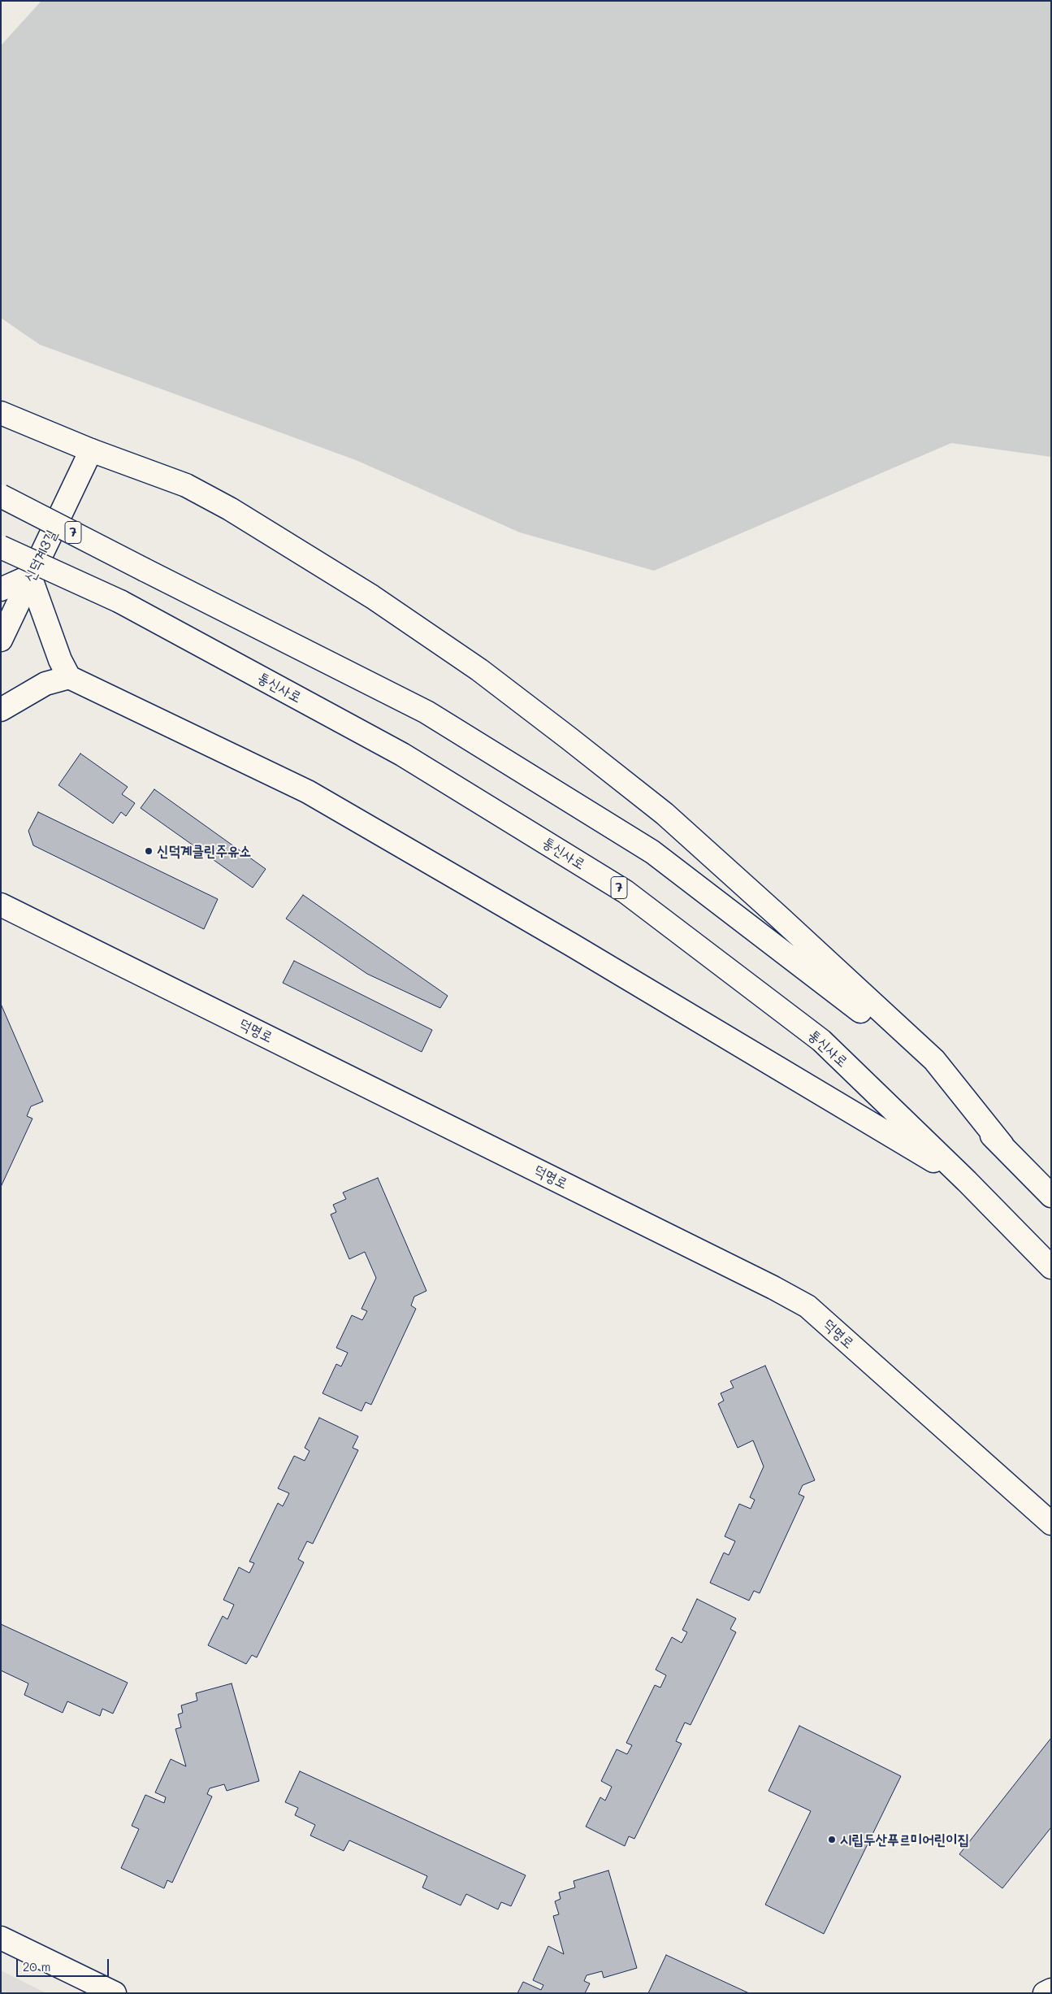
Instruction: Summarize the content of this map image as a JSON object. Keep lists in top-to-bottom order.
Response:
{
  "streets": {
    "main road": [
      "7",
      "신덕계3길",
      "통신사로",
      "덕명로"
    ]
  },
  "places": ["신덕계클린주유소", "시립두산푸르미어린이집"],
  "scale_bar": "20 m"
}
